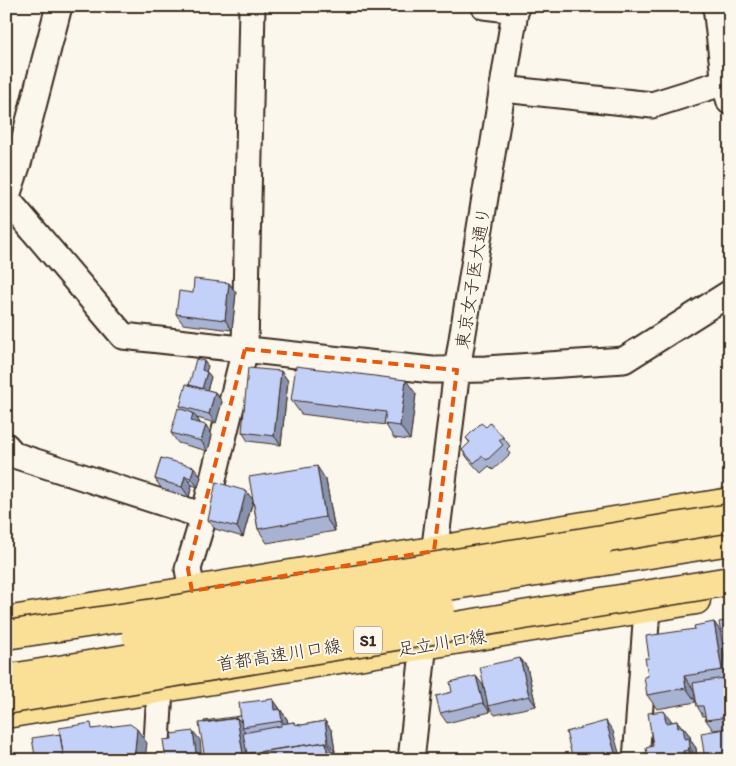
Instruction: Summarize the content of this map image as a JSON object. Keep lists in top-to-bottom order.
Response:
{
  "streets": {
    "main road": ["S1", "足立川口線", "首都高速川口線"],
    "street": ["東京女子医大通り"]
  },
  "crossings": [
    ["東京女子医大通り", "足立川口線"]
  ]
}
